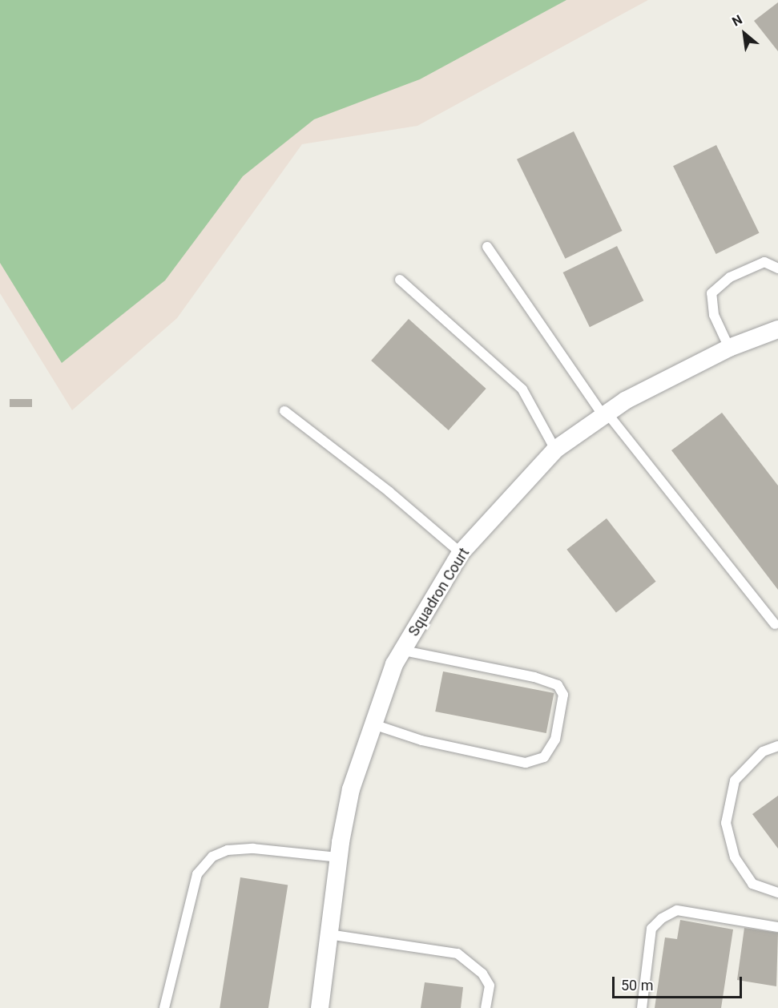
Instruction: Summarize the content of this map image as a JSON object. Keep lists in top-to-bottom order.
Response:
{
  "streets": {
    "street": ["Squadron Court"]
  },
  "scale_bar": "50 m",
  "north": "top left"
}
